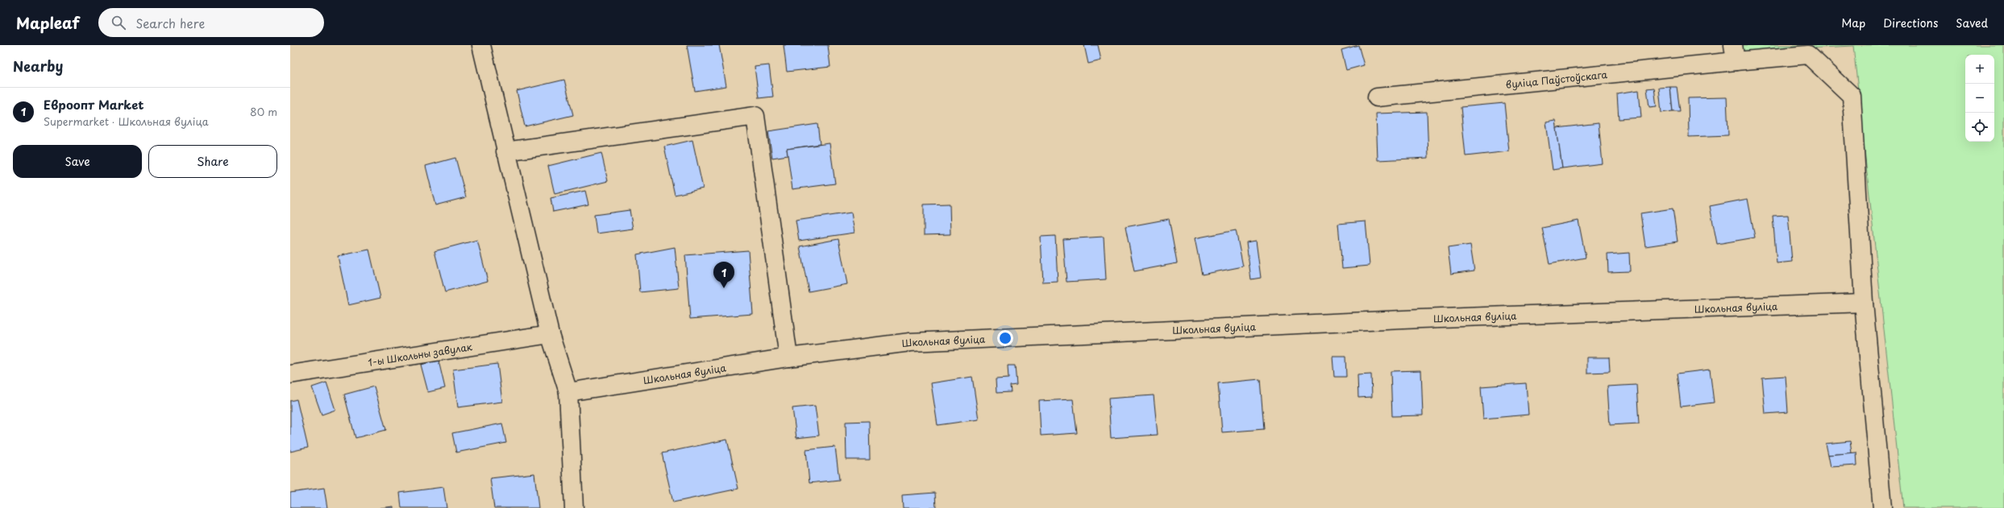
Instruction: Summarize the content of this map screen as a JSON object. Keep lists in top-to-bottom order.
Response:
{
  "streets": {
    "street": ["вуліца Паўстоўскага", "Школьная вуліца", "1-ы Школьны завулак"]
  },
  "crossings": [
    ["вуліца Паўстоўскага", "Школьная вуліца"]
  ],
  "page": {
    "header": "Mapleaf",
    "search": "Search here",
    "nav": ["Map", "Directions", "Saved"],
    "heading": "Nearby",
    "map_buttons": ["+", "−"],
    "list": [
      {
        "mark": "1",
        "name": "Евроопт Market",
        "note": "Supermarket · Школьная вуліца",
        "value": "80 m"
      }
    ],
    "buttons": ["Save", "Share"],
    "pins": "1"
  }
}
